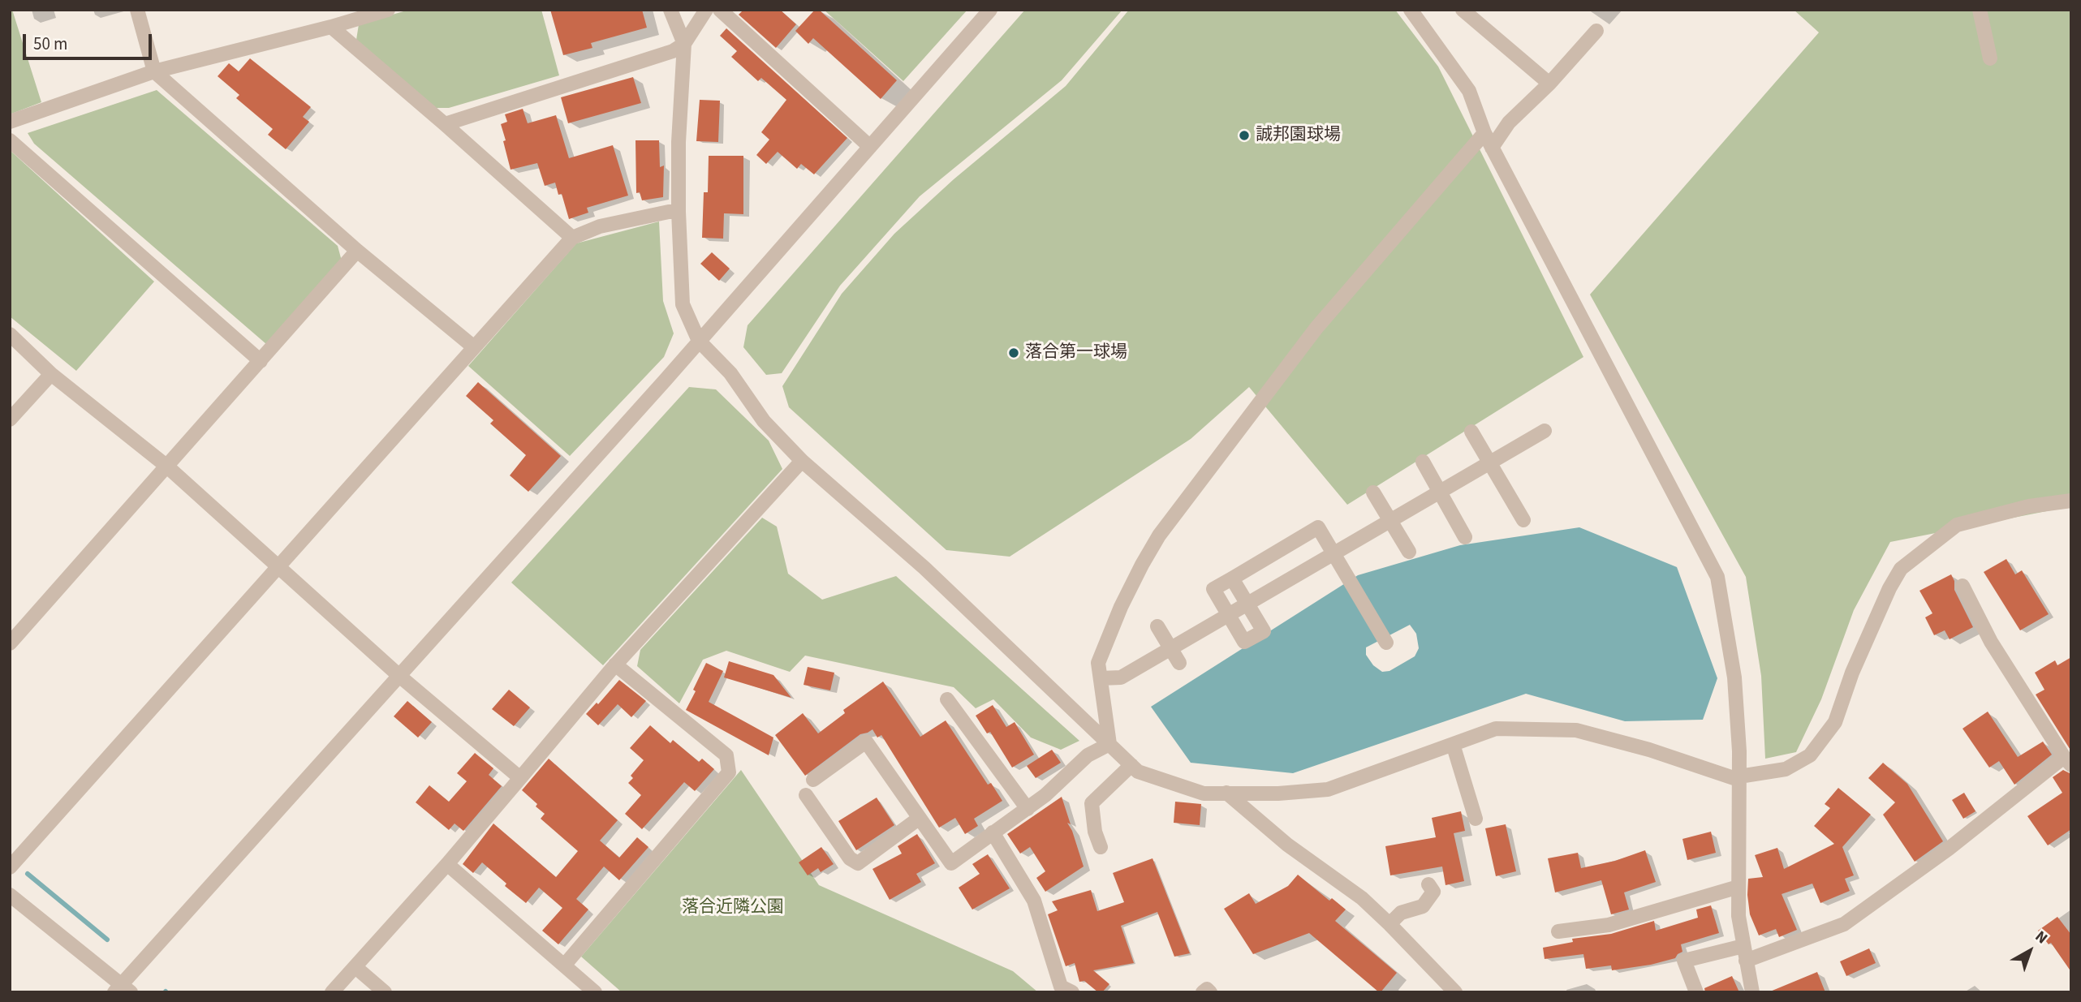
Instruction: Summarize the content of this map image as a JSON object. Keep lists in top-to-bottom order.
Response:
{
  "parks": ["落合近隣公園"],
  "places": ["誠邦園球場", "落合第一球場"],
  "scale_bar": "50 m",
  "north": "top right"
}
